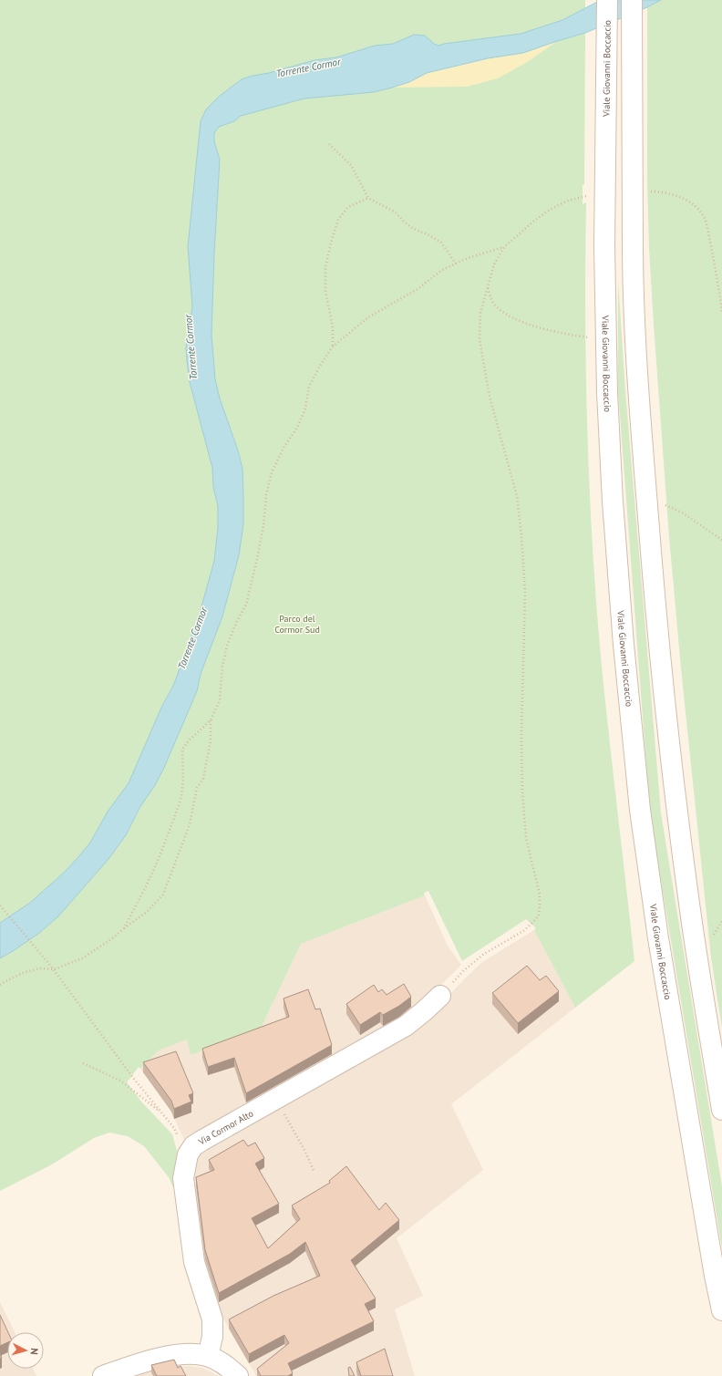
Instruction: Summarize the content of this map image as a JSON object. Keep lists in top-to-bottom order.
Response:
{
  "streets": {
    "main road": ["Viale Giovanni Boccaccio", "Via Cormor Alto"]
  },
  "water": ["Torrente Cormor"],
  "parks": ["Parco del Cormor Sud"],
  "north": "right"
}
